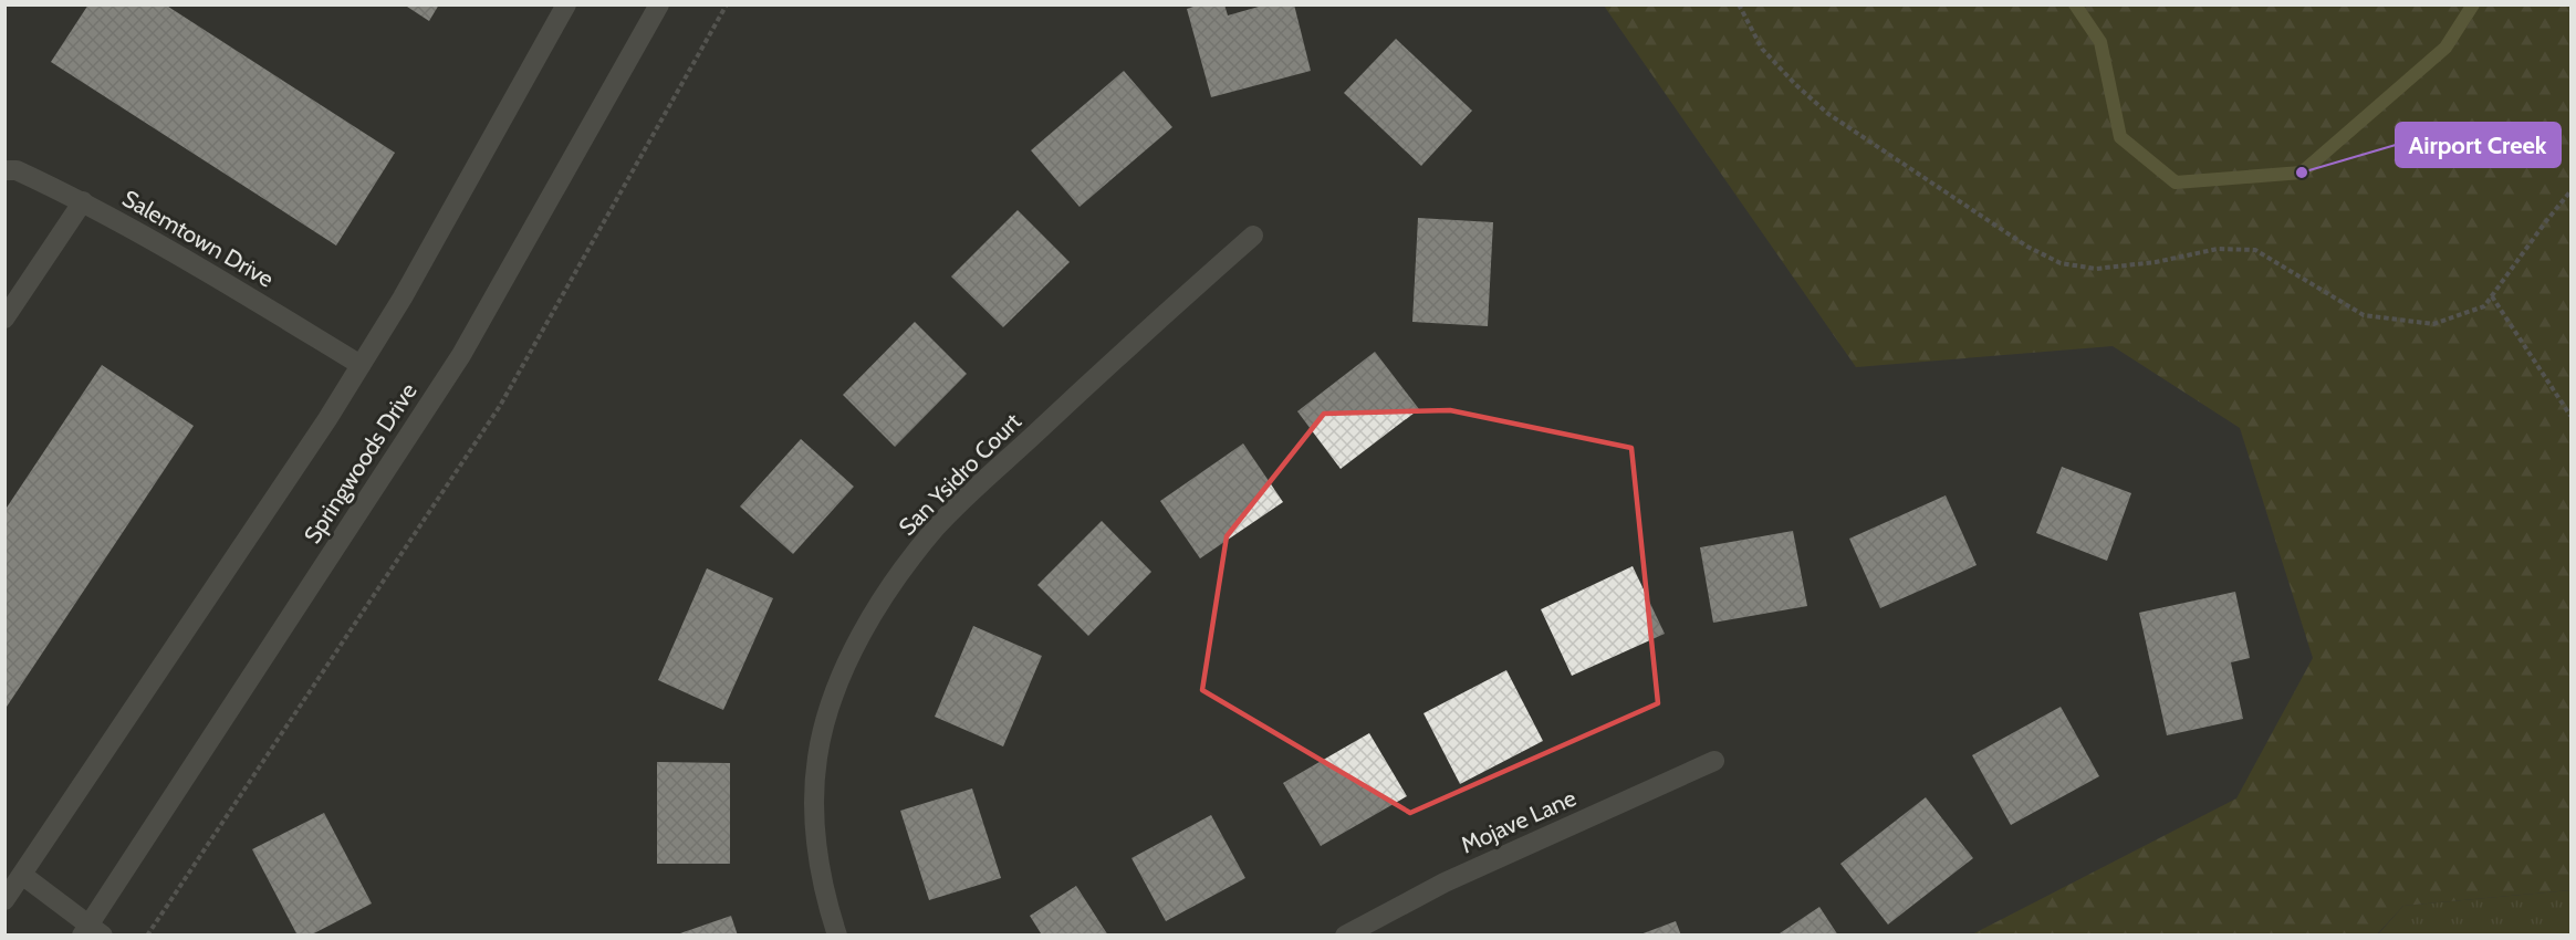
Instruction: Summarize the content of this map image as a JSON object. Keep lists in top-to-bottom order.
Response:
{
  "streets": {
    "street": [
      "Salemtown Drive",
      "Springwoods Drive",
      "San Ysidro Court",
      "Mojave Lane"
    ]
  },
  "places": ["Airport Creek"]
}
